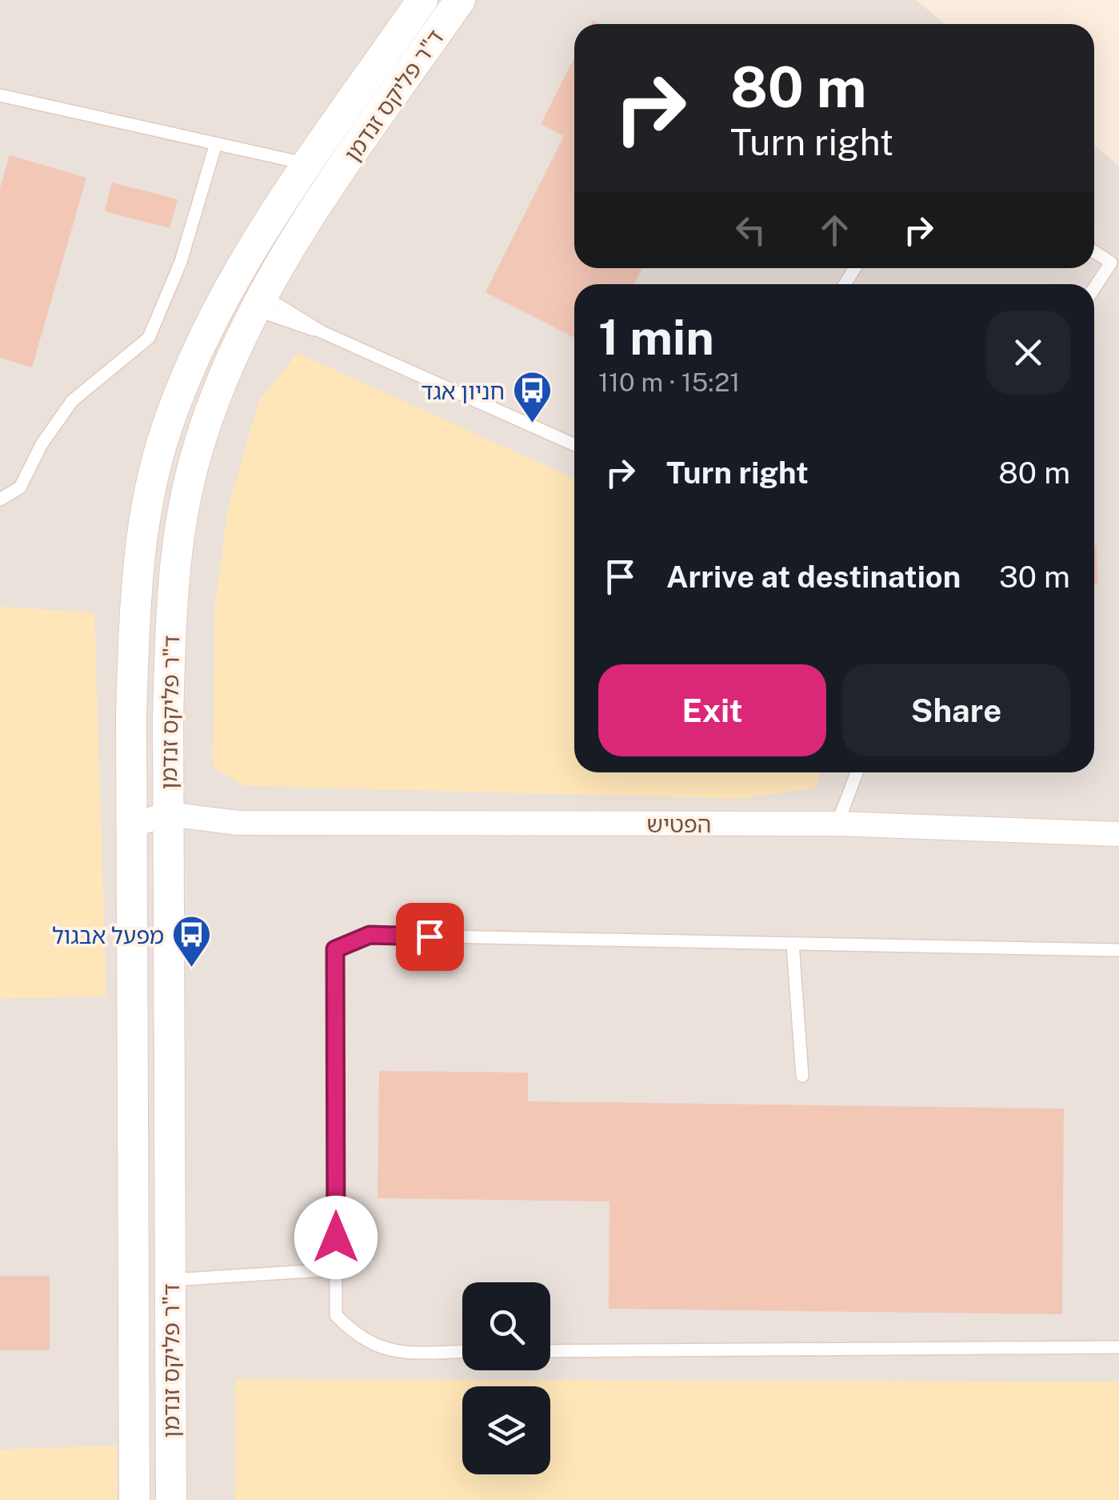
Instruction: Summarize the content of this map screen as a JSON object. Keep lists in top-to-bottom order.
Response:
{
  "streets": {
    "street": ["ד\"ר פליקס זנדמן", "הפטיש"]
  },
  "crossings": [
    ["ד\"ר פליקס זנדמן", "הפטיש"]
  ],
  "places": {
    "bus stop": ["חניון אגד", "מפעל אבגול"]
  },
  "page": {
    "turn": ["80 m", "Turn right"],
    "heading": ["1 min", "110 m · 15:21"],
    "list": [
      {
        "name": "Turn right",
        "value": "80 m"
      },
      {
        "name": "Arrive at destination",
        "value": "30 m"
      }
    ],
    "buttons": ["Exit", "Share"]
  }
}
